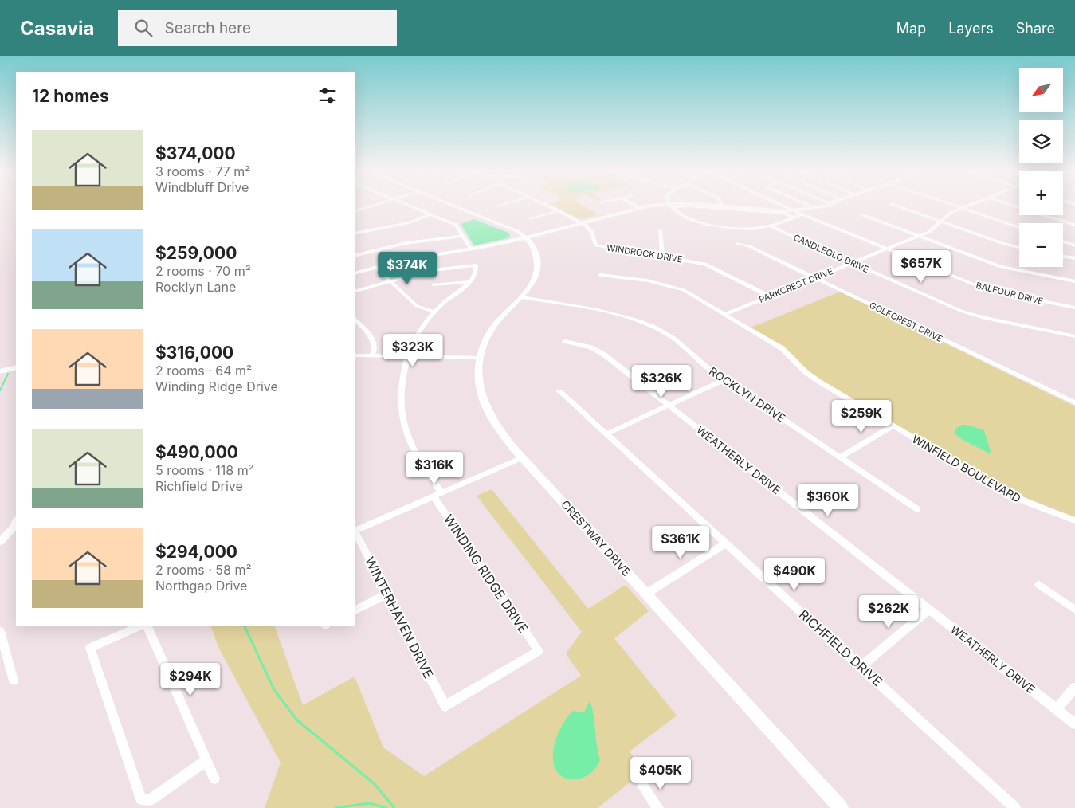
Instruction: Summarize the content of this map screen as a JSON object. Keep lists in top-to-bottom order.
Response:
{
  "streets": {
    "main road": ["CRESTWAY DRIVE"],
    "street": [
      "WINDROCK DRIVE",
      "CANDLEGLO DRIVE",
      "PARKCREST DRIVE",
      "BALFOUR DRIVE",
      "GOLFCREST DRIVE",
      "ROCKLYN DRIVE",
      "WEATHERLY DRIVE",
      "WINFIELD BOULEVARD",
      "WINDING RIDGE DRIVE",
      "WINTERHAVEN DRIVE",
      "RICHFIELD DRIVE"
    ]
  },
  "crossings": [
    ["WINDROCK DRIVE", "PARKCREST DRIVE"],
    ["CANDLEGLO DRIVE", "PARKCREST DRIVE"],
    ["PARKCREST DRIVE", "BALFOUR DRIVE"],
    ["PARKCREST DRIVE", "GOLFCREST DRIVE"],
    ["PARKCREST DRIVE", "WINFIELD BOULEVARD"],
    ["ROCKLYN DRIVE", "CRESTWAY DRIVE"],
    ["WINDING RIDGE DRIVE", "WINTERHAVEN DRIVE"]
  ],
  "north": "bottom left",
  "page": {
    "header": "Casavia",
    "search": "Search here",
    "nav": ["Map", "Layers", "Share"],
    "map_buttons": ["+", "−"],
    "heading": "12 homes",
    "list": [
      {
        "name": "$374,000",
        "note": "3 rooms · 77 m² · Windbluff Drive"
      },
      {
        "name": "$259,000",
        "note": "2 rooms · 70 m² · Rocklyn Lane"
      },
      {
        "name": "$316,000",
        "note": "2 rooms · 64 m² · Winding Ridge Drive"
      },
      {
        "name": "$490,000",
        "note": "5 rooms · 118 m² · Richfield Drive"
      },
      {
        "name": "$294,000",
        "note": "2 rooms · 58 m² · Northgap Drive"
      }
    ],
    "price": [
      "$657K",
      "$374K",
      "$323K",
      "$326K",
      "$259K",
      "$316K",
      "$360K",
      "$361K",
      "$490K",
      "$262K",
      "$294K",
      "$405K"
    ]
  }
}
